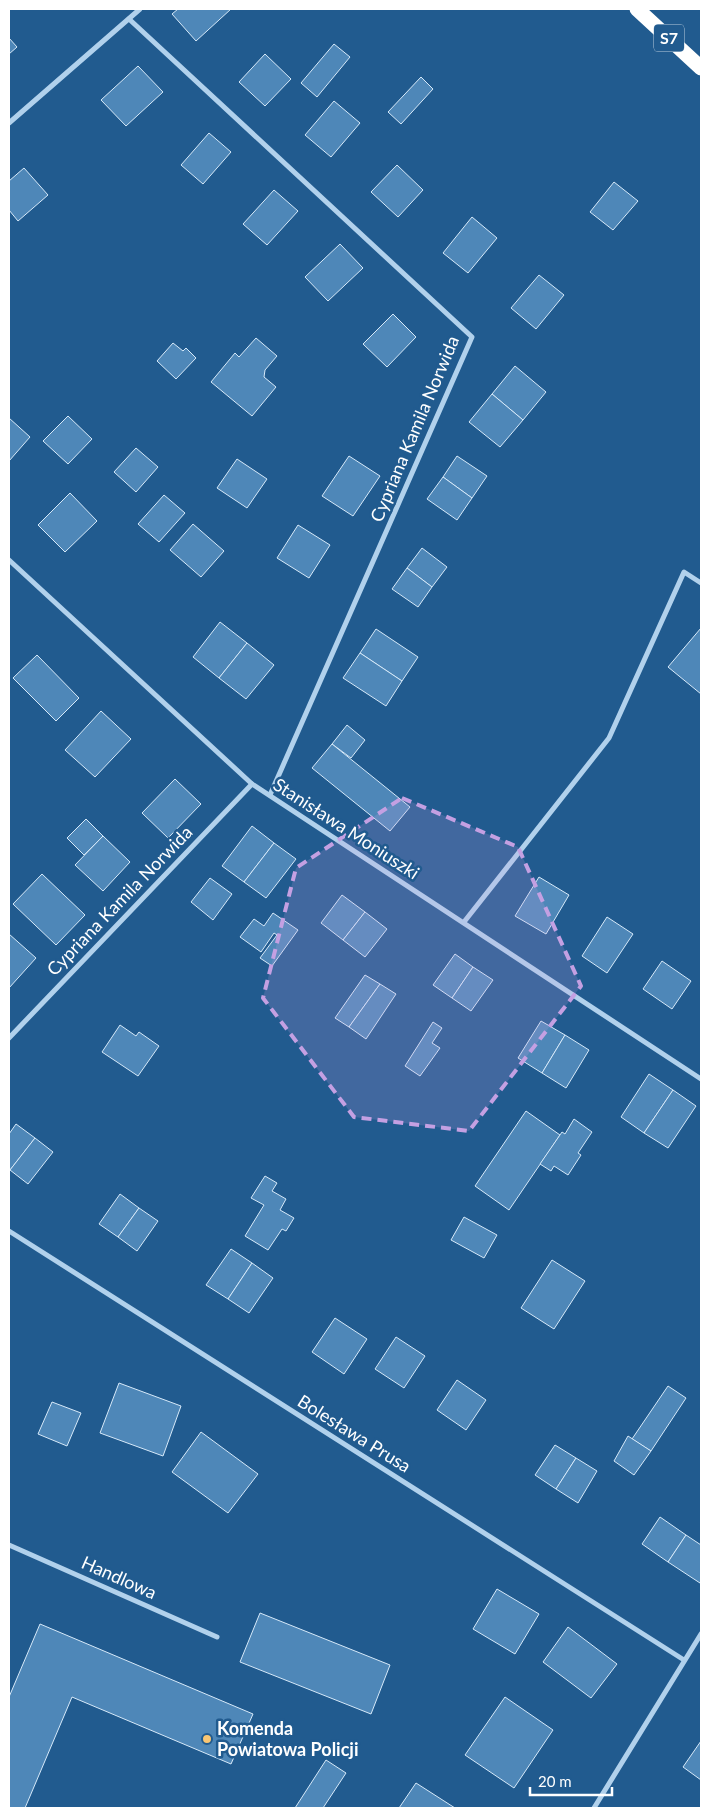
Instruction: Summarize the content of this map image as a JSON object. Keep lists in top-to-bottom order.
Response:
{
  "streets": {
    "highway": ["S7"],
    "street": [
      "Cypriana Kamila Norwida",
      "Stanisława Moniuszki",
      "Bolesława Prusa",
      "Handlowa"
    ]
  },
  "crossings": [
    ["Cypriana Kamila Norwida", "Stanisława Moniuszki"]
  ],
  "places": ["Komenda Powiatowa Policji"],
  "scale_bar": "20 m"
}
